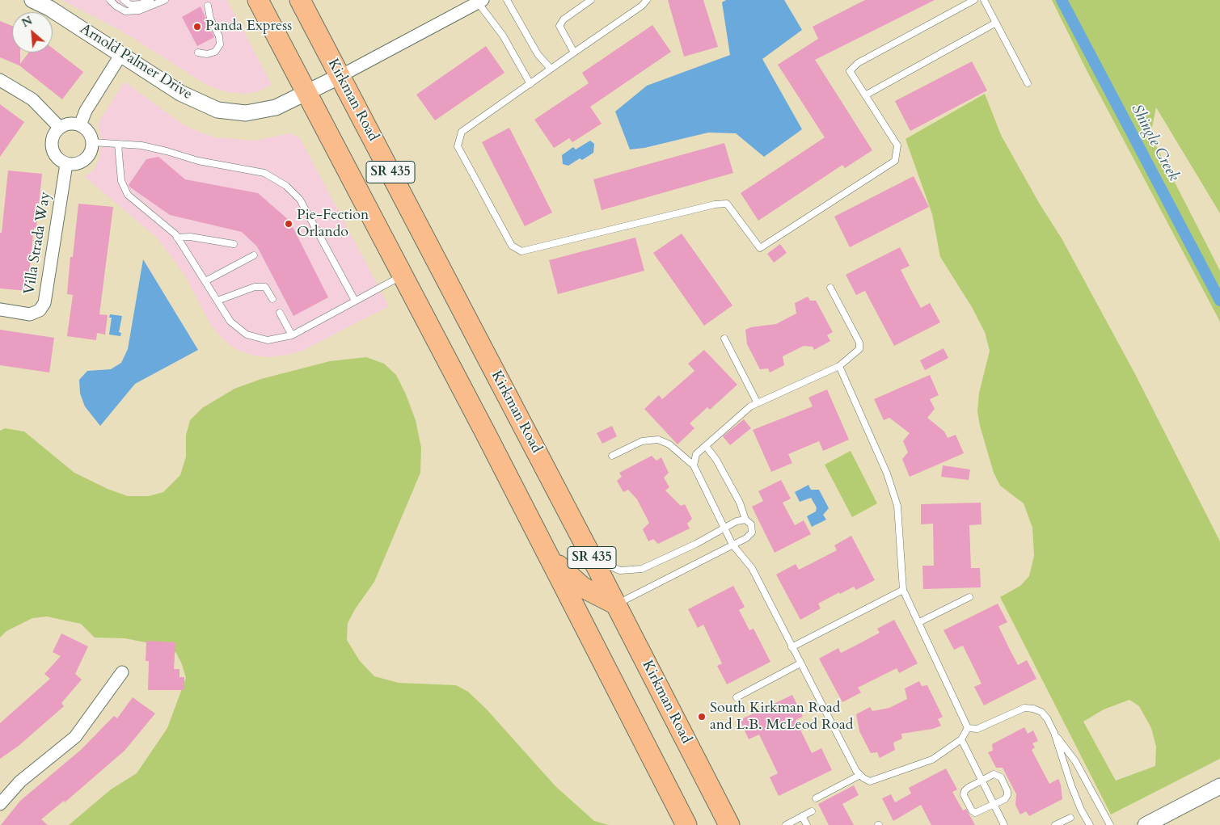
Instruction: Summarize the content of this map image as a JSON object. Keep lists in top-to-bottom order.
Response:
{
  "streets": {
    "main road": ["Kirkman Road", "SR 435"],
    "street": ["Arnold Palmer Drive", "Villa Strada Way"]
  },
  "crossings": [
    ["Arnold Palmer Drive", "Kirkman Road"],
    ["Arnold Palmer Drive", "SR 435"]
  ],
  "water": ["Shingle Creek"],
  "places": ["Panda Express", "Pie-Fection Orlando", "South Kirkman Road and L.B. McLeod Road"],
  "north": "top left"
}
